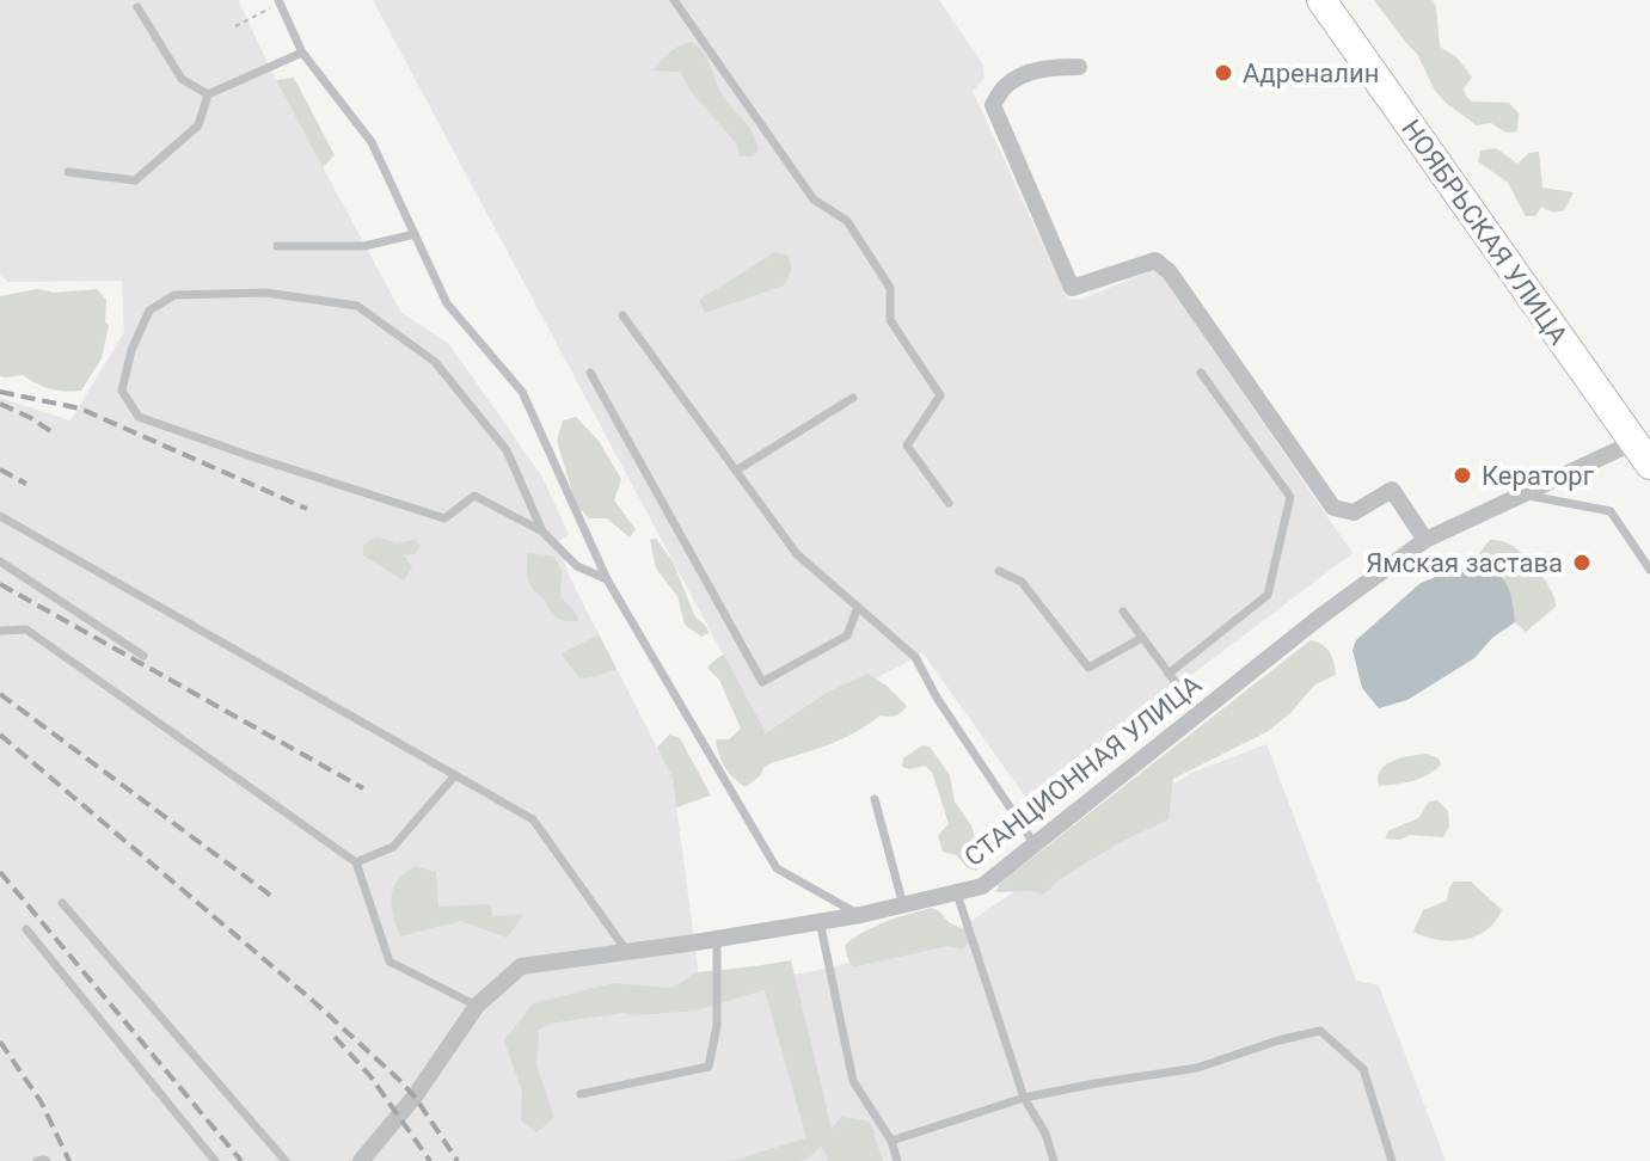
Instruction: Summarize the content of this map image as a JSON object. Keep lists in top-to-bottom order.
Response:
{
  "streets": {
    "highway": ["НОЯБРЬСКАЯ УЛИЦА"],
    "street": ["СТАНЦИОННАЯ УЛИЦА"]
  },
  "crossings": [
    ["НОЯБРЬСКАЯ УЛИЦА", "СТАНЦИОННАЯ УЛИЦА"]
  ],
  "places": ["Адреналин", "Кераторг", "Ямская застава"]
}
